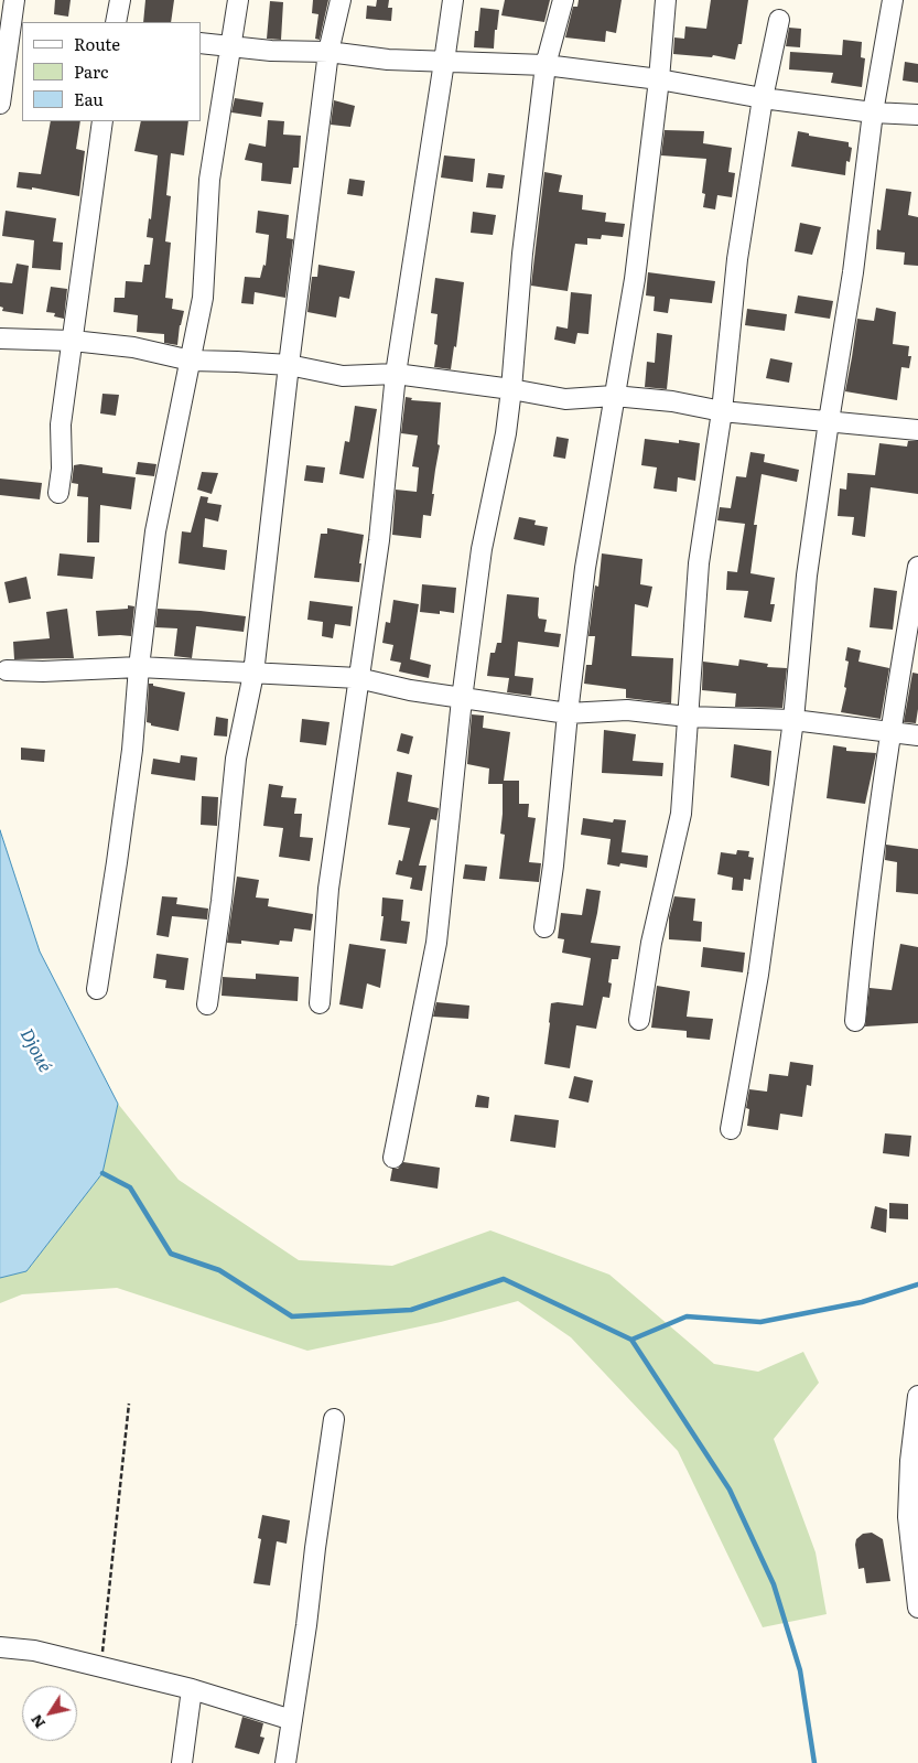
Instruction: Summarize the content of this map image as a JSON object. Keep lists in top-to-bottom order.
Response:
{
  "water": ["Djoué"],
  "legend": ["Route", "Parc", "Eau"],
  "north": "bottom left"
}
